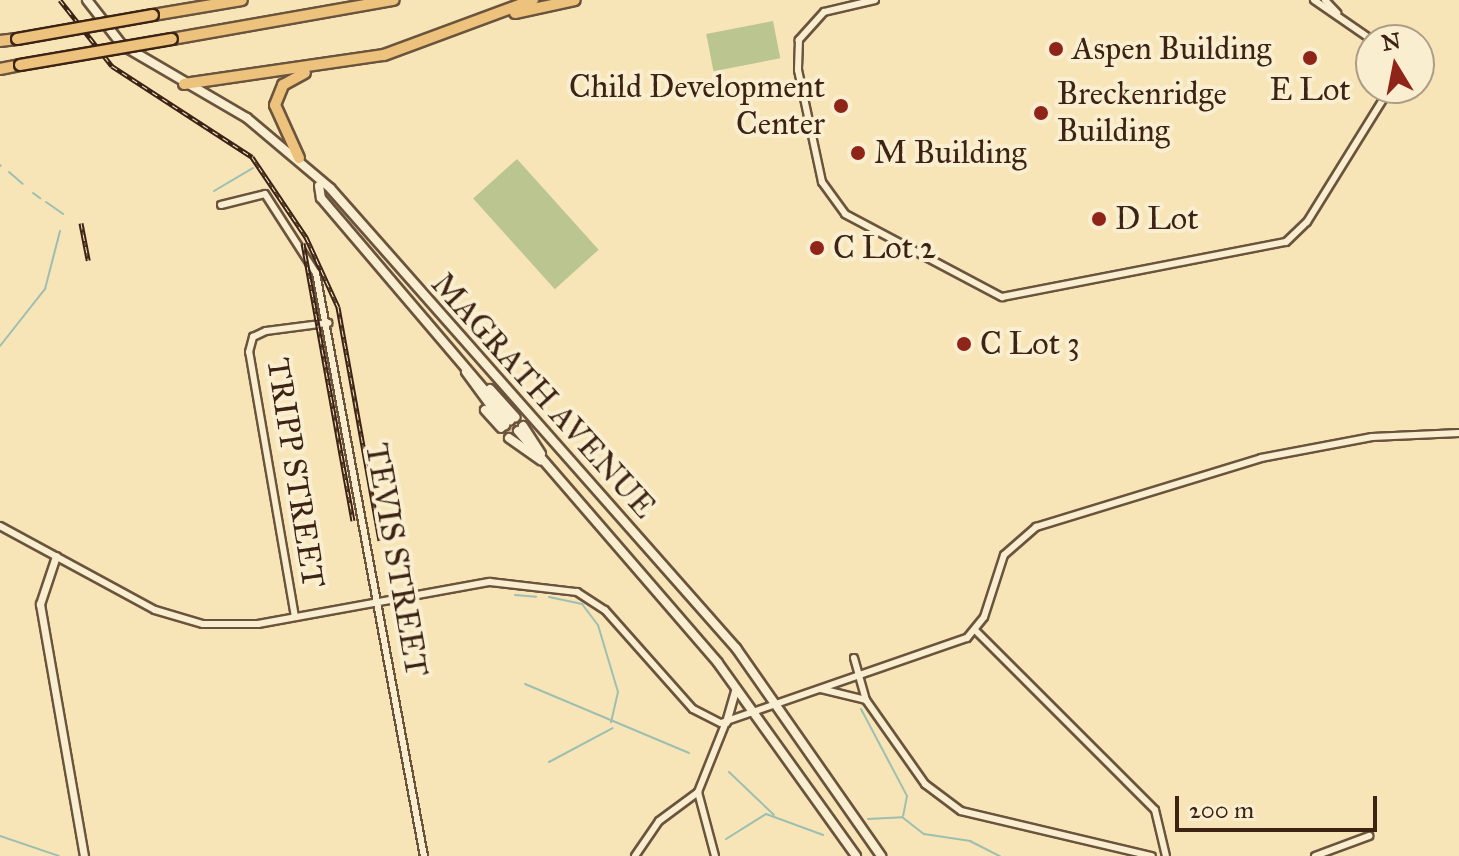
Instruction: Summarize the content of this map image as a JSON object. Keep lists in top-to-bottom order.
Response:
{
  "streets": {
    "main road": ["MAGRATH AVENUE"],
    "street": ["TRIPP STREET", "TEVIS STREET"]
  },
  "crossings": [
    ["TRIPP STREET", "TEVIS STREET"]
  ],
  "places": [
    "Aspen Building",
    "E Lot",
    "Child Development Center",
    "Breckenridge Building",
    "M Building",
    "D Lot",
    "C Lot 2",
    "C Lot 3"
  ],
  "scale_bar": "200 m",
  "north": "top"
}
